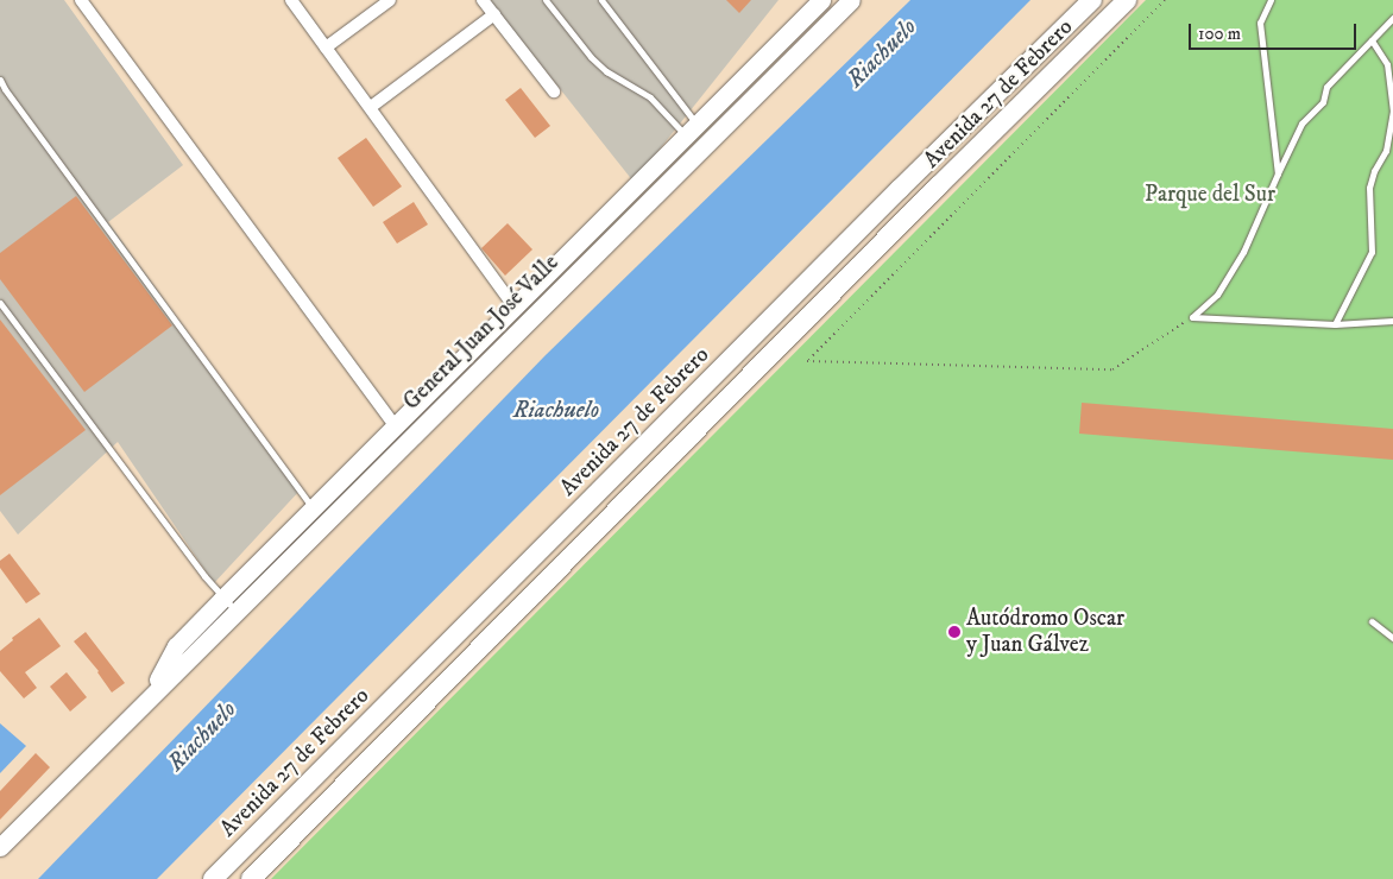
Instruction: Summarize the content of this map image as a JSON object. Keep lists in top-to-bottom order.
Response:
{
  "streets": {
    "main road": ["Avenida 27 de Febrero", "General Juan José Valle"]
  },
  "water": ["Riachuelo"],
  "parks": ["Parque del Sur"],
  "places": ["Autódromo Oscar y Juan Gálvez"],
  "scale_bar": "100 m"
}
